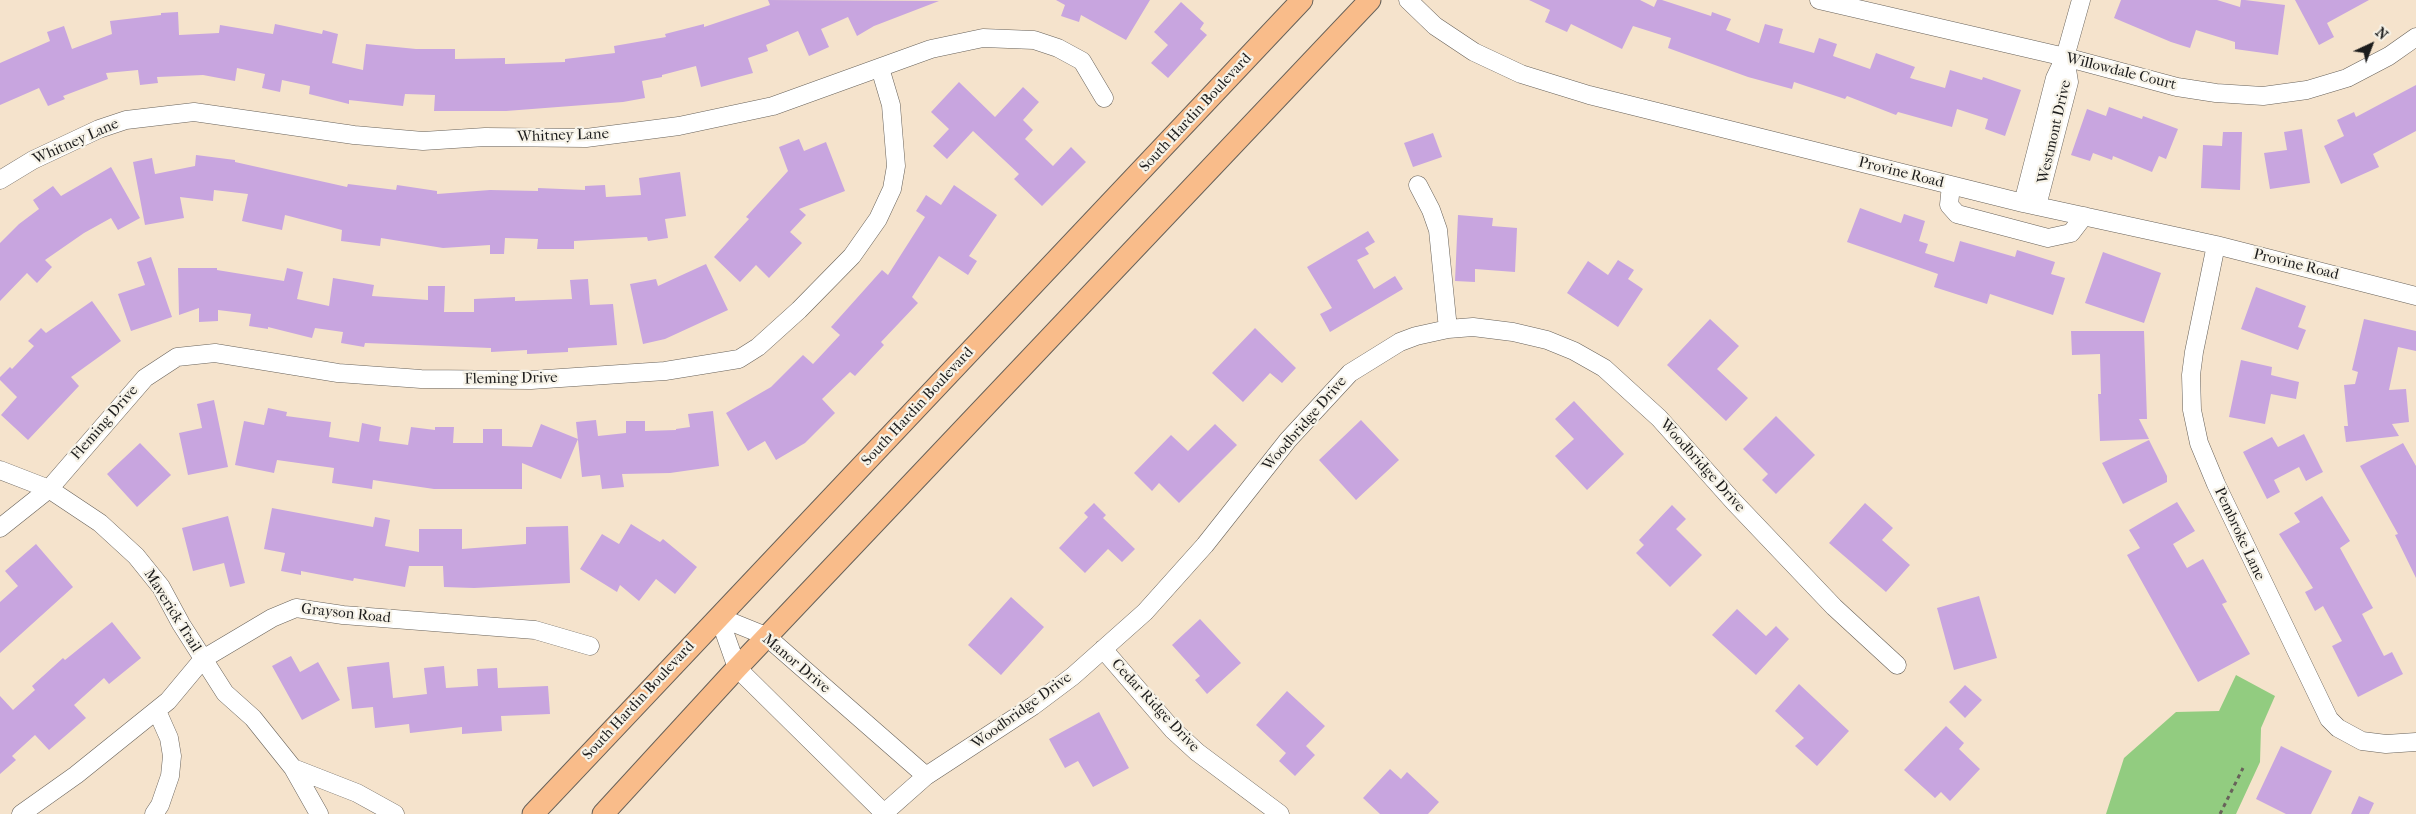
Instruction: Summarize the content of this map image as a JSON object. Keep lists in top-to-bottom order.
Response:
{
  "streets": {
    "main road": ["South Hardin Boulevard"],
    "street": [
      "Willowdale Court",
      "Westmont Drive",
      "Whitney Lane",
      "Provine Road",
      "Fleming Drive",
      "Woodbridge Drive",
      "Pembroke Lane",
      "Maverick Trail",
      "Grayson Road",
      "Manor Drive",
      "Cedar Ridge Drive"
    ]
  },
  "crossings": [
    ["Willowdale Court", "Westmont Drive"],
    ["South Hardin Boulevard", "Manor Drive"],
    ["Westmont Drive", "Provine Road"],
    ["Whitney Lane", "Fleming Drive"],
    ["Provine Road", "Pembroke Lane"],
    ["Fleming Drive", "Maverick Trail"],
    ["Woodbridge Drive", "Manor Drive"],
    ["Woodbridge Drive", "Cedar Ridge Drive"],
    ["Maverick Trail", "Grayson Road"]
  ],
  "north": "top right"
}
